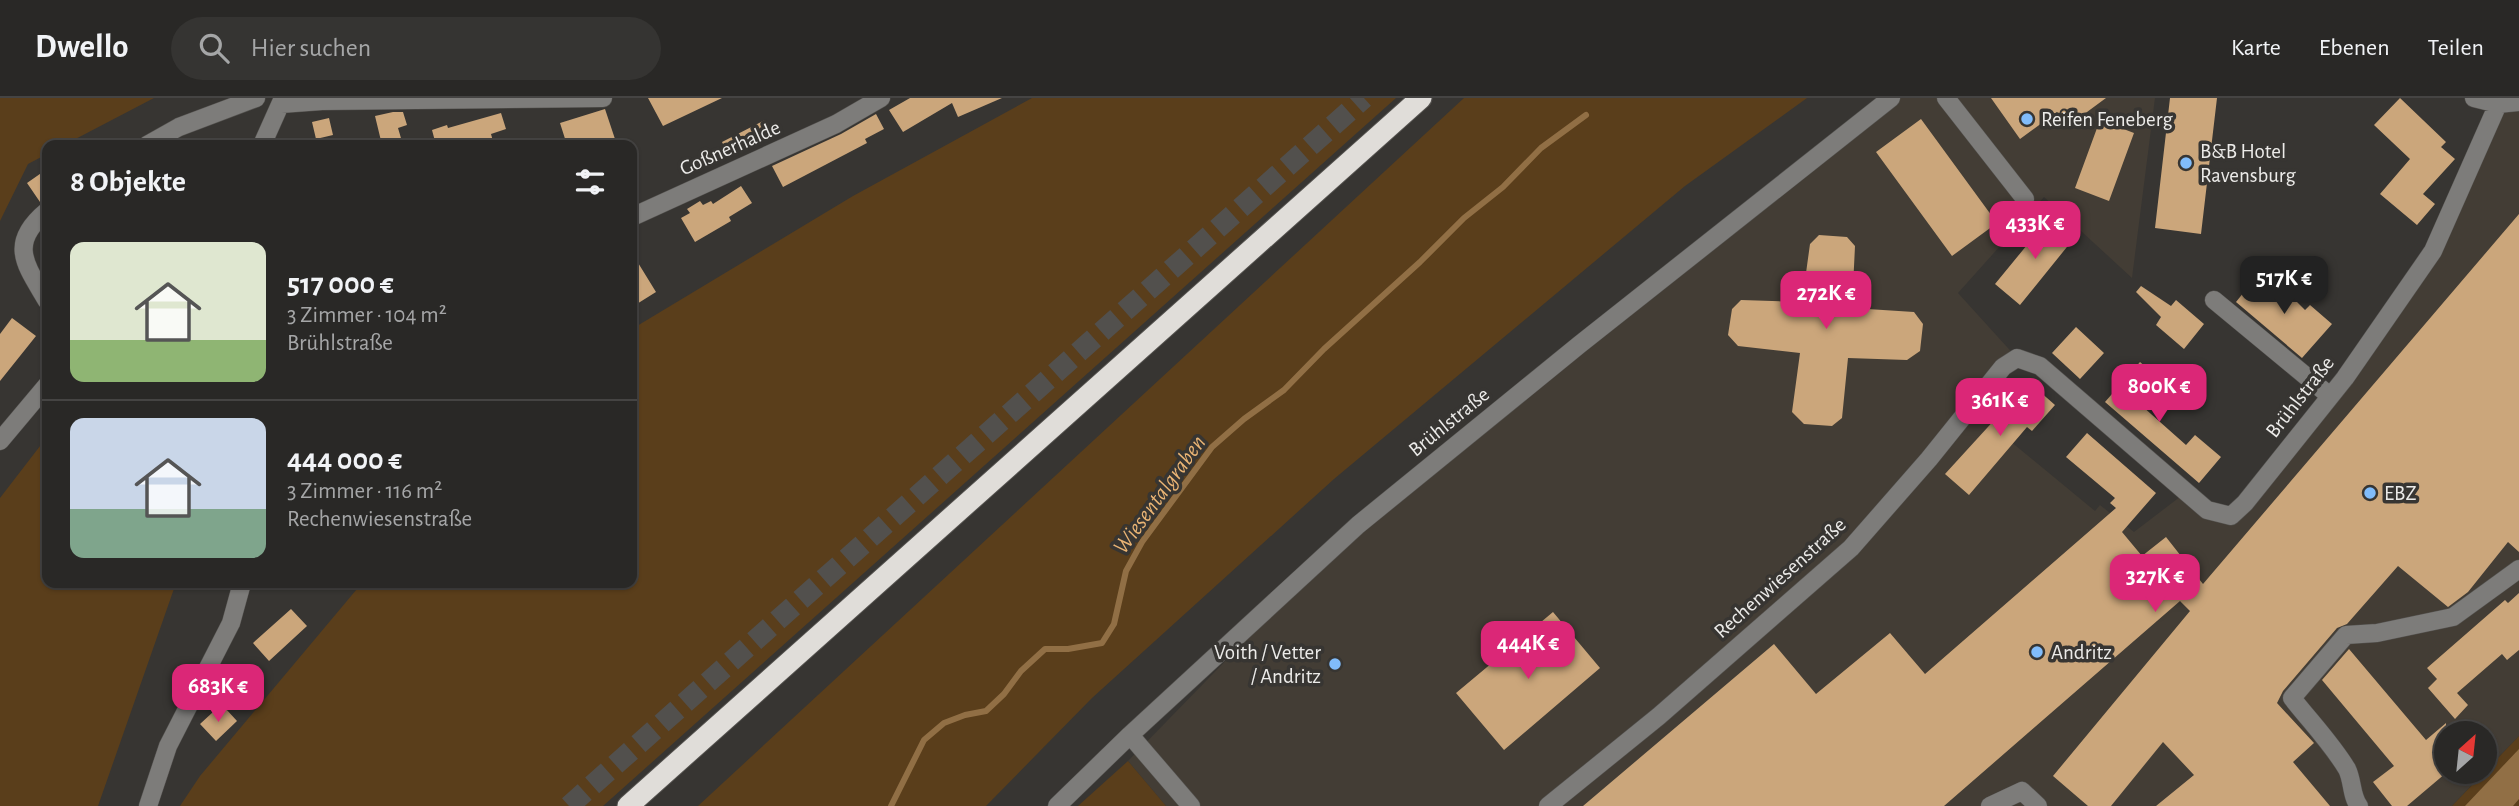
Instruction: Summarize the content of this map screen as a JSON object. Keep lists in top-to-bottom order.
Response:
{
  "streets": {
    "street": ["Goßnerhalde", "Brühlstraße", "Rechenwiesenstraße"]
  },
  "crossings": [
    ["Brühlstraße", "Rechenwiesenstraße"]
  ],
  "water": ["Wiesentalgraben"],
  "places": [
    "Reifen Feneberg",
    "B&B Hotel Ravensburg",
    "EBZ",
    "Andritz",
    "Voith / Vetter / Andritz"
  ],
  "north": "top right",
  "page": {
    "header": "Dwello",
    "search": "Hier suchen",
    "nav": ["Karte", "Ebenen", "Teilen"],
    "heading": "8 Objekte",
    "price": [
      "433K €",
      "517K €",
      "272K €",
      "800K €",
      "361K €",
      "327K €",
      "444K €",
      "683K €"
    ],
    "list": [
      {
        "name": "517 000 €",
        "note": "3 Zimmer · 104 m² · Brühlstraße"
      },
      {
        "name": "444 000 €",
        "note": "3 Zimmer · 116 m² · Rechenwiesenstraße"
      }
    ]
  }
}
